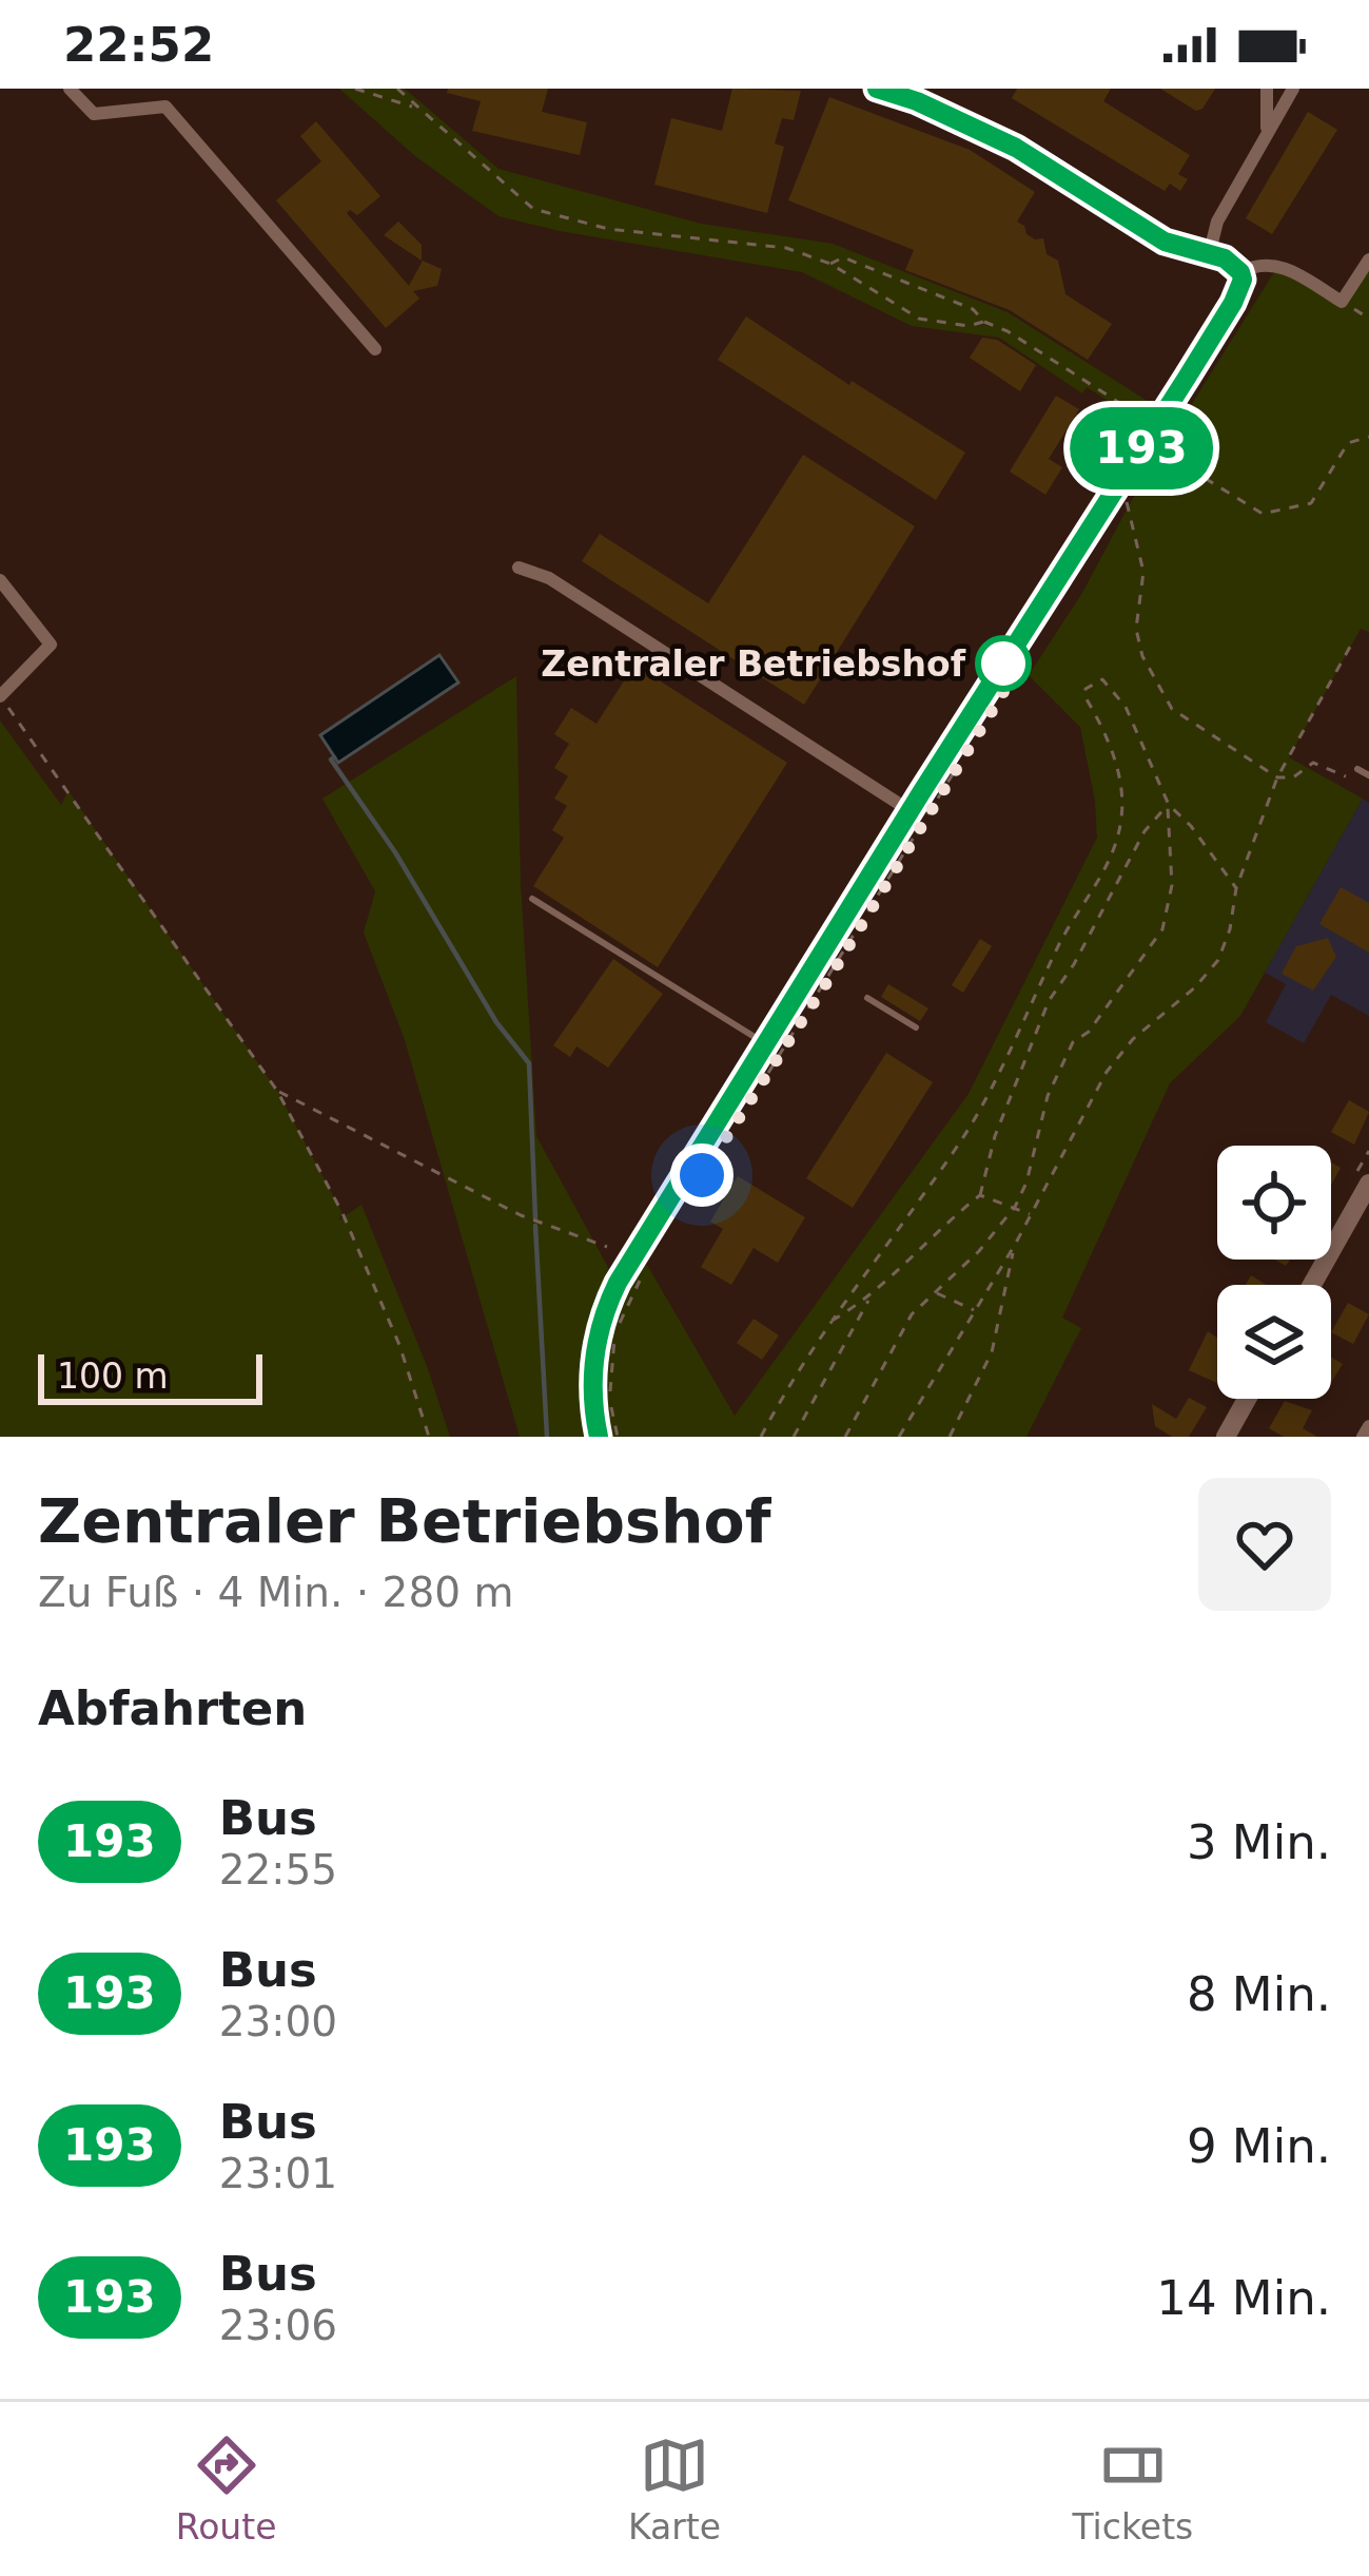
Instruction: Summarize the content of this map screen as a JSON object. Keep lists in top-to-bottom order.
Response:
{
  "places": ["Zentraler Betriebshof"],
  "lines": ["bus line 193"],
  "scale_bar": "100 m",
  "page": {
    "status": "22:52",
    "on_map": "193",
    "scale": "100 m",
    "heading": [
      ["Zentraler Betriebshof", "Zu Fuß · 4 Min. · 280 m"],
      "Abfahrten"
    ],
    "list": [
      {
        "mark": "193",
        "name": "Bus",
        "note": "22:55",
        "value": "3 Min."
      },
      {
        "mark": "193",
        "name": "Bus",
        "note": "23:00",
        "value": "8 Min."
      },
      {
        "mark": "193",
        "name": "Bus",
        "note": "23:01",
        "value": "9 Min."
      },
      {
        "mark": "193",
        "name": "Bus",
        "note": "23:06",
        "value": "14 Min."
      }
    ],
    "tabs": ["Route", "Karte", "Tickets"]
  }
}
